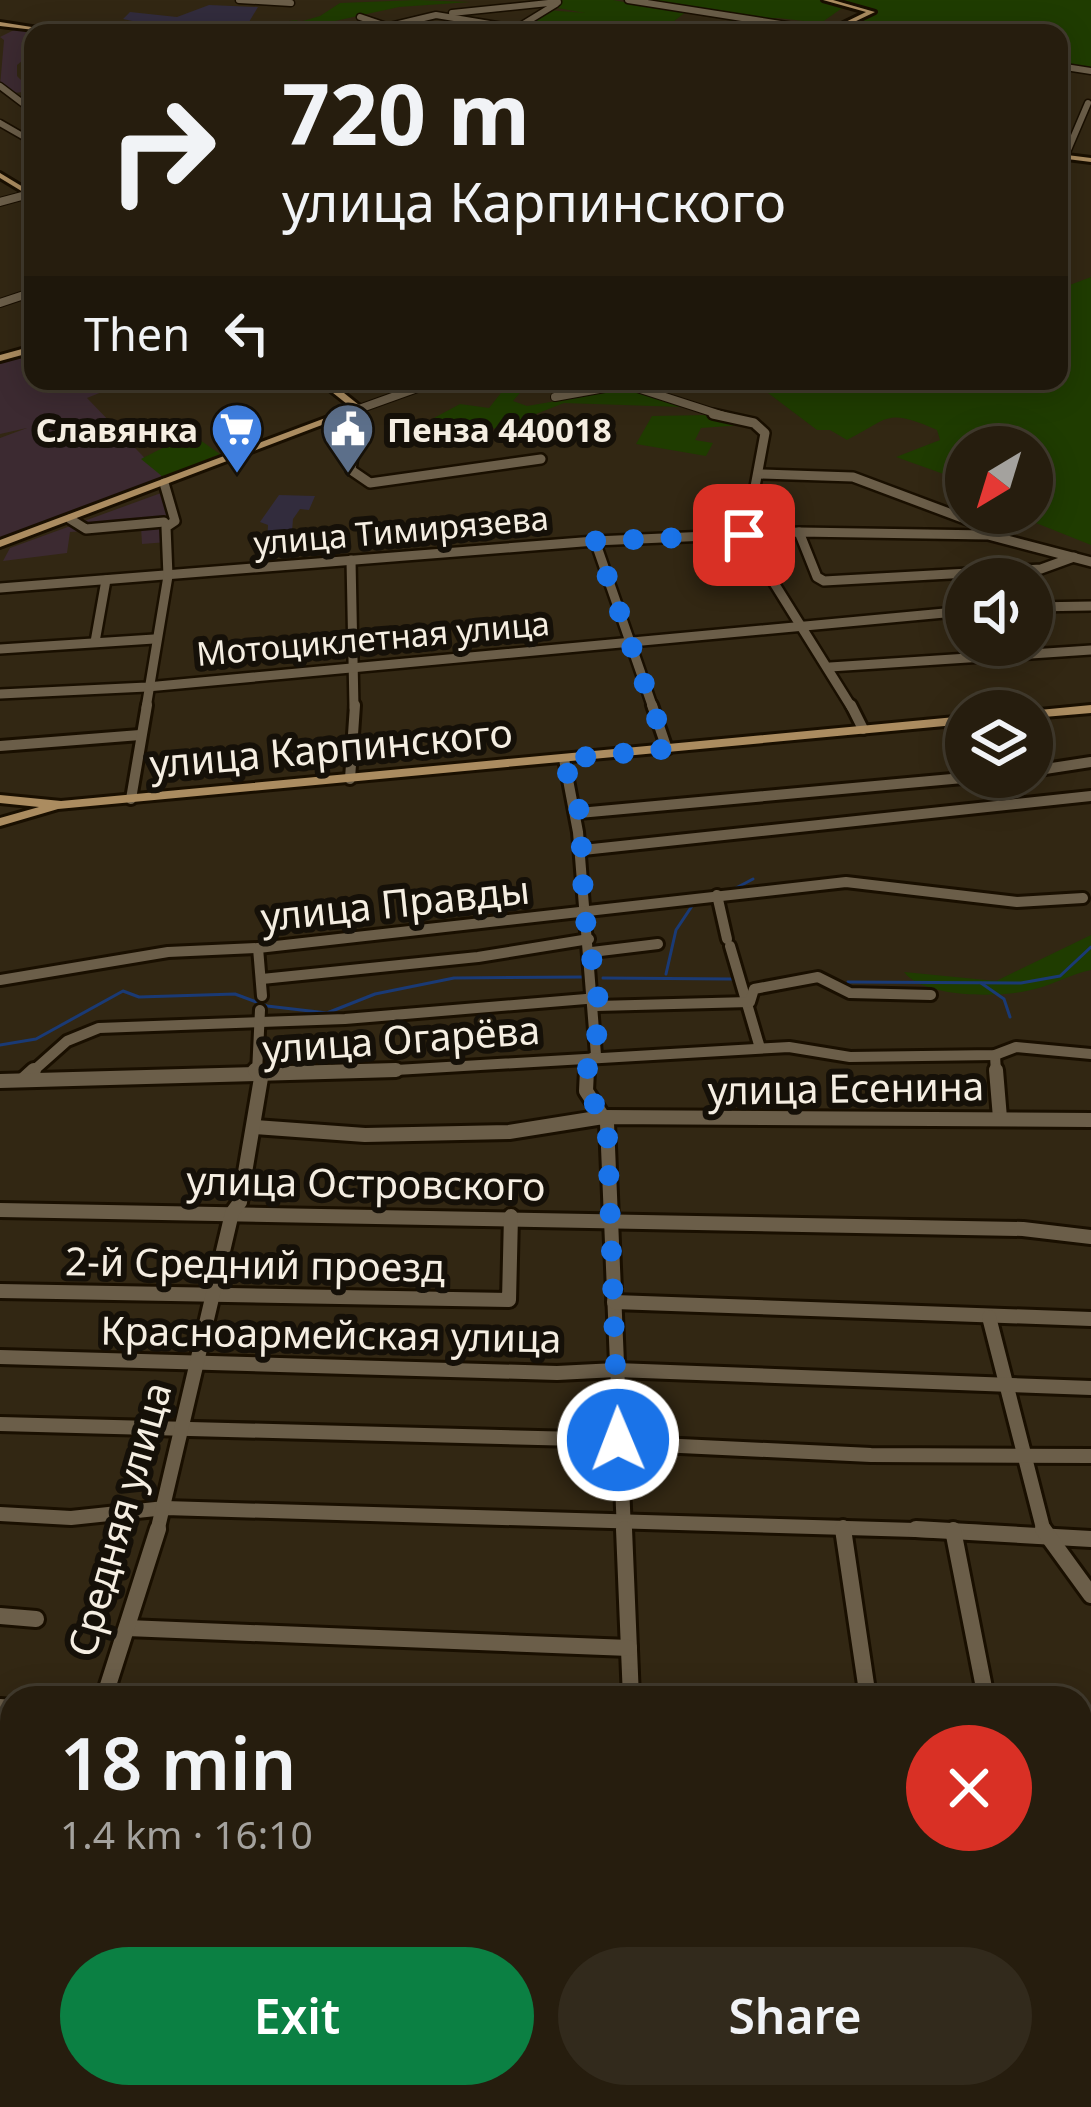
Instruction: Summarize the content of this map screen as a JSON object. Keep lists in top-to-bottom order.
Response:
{
  "streets": {
    "main road": ["улица Карпинского"],
    "street": [
      "улица Тимирязева",
      "Мотоциклетная улица",
      "улица Правды",
      "улица Огарёва",
      "улица Есенина",
      "улица Островского",
      "2-й Средний проезд",
      "Красноармейская улица",
      "Средняя улица"
    ]
  },
  "crossings": [
    ["улица Правды", "Средняя улица"],
    ["улица Огарёва", "Средняя улица"],
    ["улица Есенина", "Средняя улица"],
    ["улица Островского", "2-й Средний проезд"],
    ["улица Островского", "Средняя улица"],
    ["2-й Средний проезд", "Средняя улица"],
    ["Красноармейская улица", "Средняя улица"]
  ],
  "places": {
    "supermarket": ["Славянка"],
    "public building": ["Пенза 440018"]
  },
  "north": "bottom left",
  "page": {
    "turn": ["720 m", "улица Карпинского"],
    "then": "Then",
    "heading": ["18 min", "1.4 km · 16:10"],
    "buttons": ["Exit", "Share"]
  }
}
